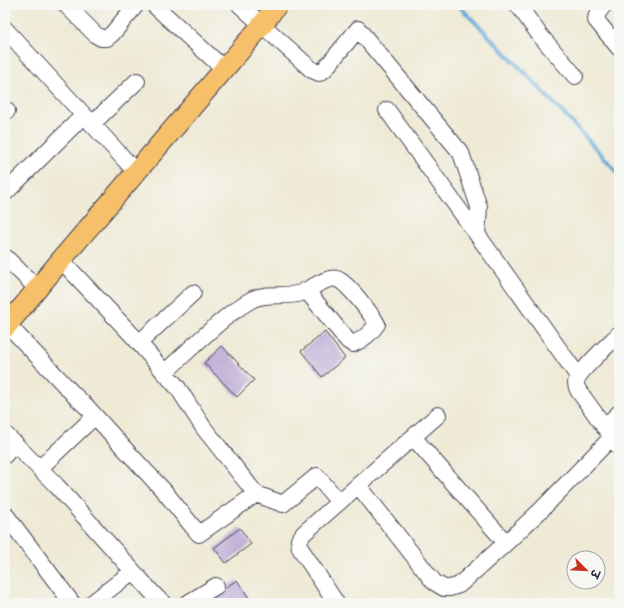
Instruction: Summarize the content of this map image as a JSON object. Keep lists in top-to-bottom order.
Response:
{
  "north": "bottom right"
}
